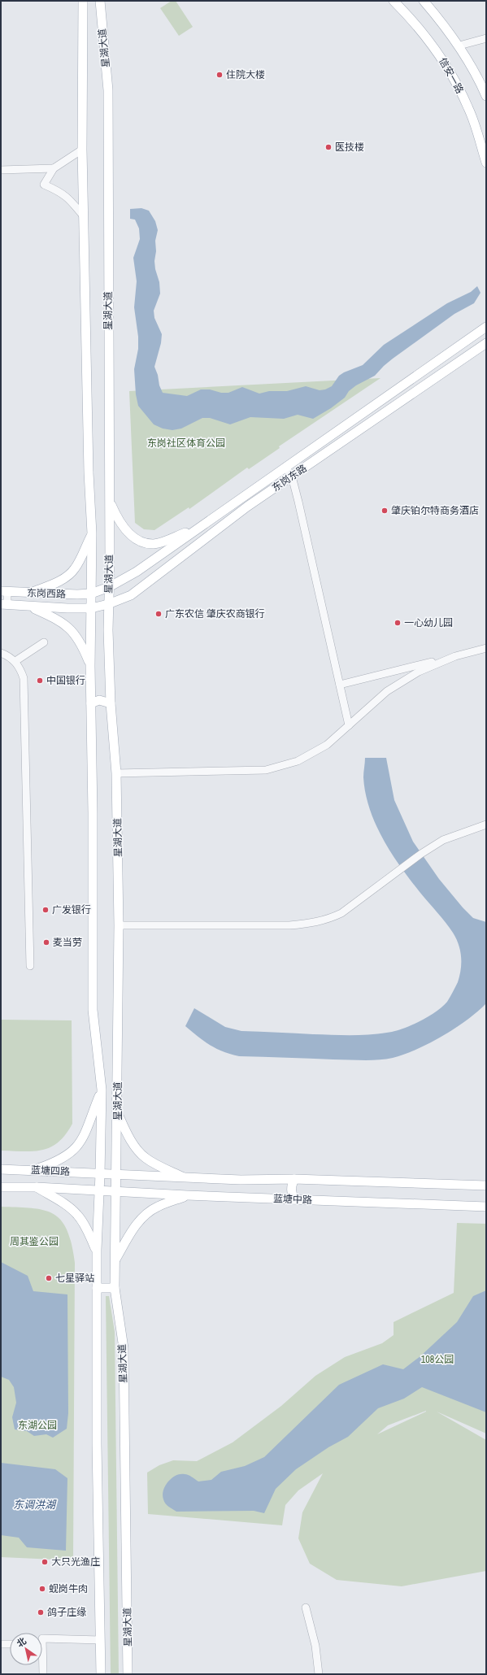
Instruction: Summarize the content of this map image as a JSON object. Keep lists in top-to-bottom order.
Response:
{
  "streets": {
    "main road": [
      "星湖大道",
      "信安一路",
      "东岗东路",
      "东岗西路",
      "蓝塘四路",
      "蓝塘中路"
    ]
  },
  "crossings": [
    ["星湖大道", "东岗东路"],
    ["星湖大道", "东岗西路"],
    ["星湖大道", "蓝塘四路"],
    ["星湖大道", "蓝塘中路"],
    ["东岗东路", "东岗西路"],
    ["蓝塘四路", "蓝塘中路"]
  ],
  "water": ["东调洪湖"],
  "parks": [
    "东岗社区体育公园",
    "周其鉴公园",
    "108公园",
    "东湖公园"
  ],
  "places": [
    "住院大楼",
    "医技楼",
    "肇庆铂尔特商务酒店",
    "广东农信 肇庆农商银行",
    "一心幼儿园",
    "中国银行",
    "广发银行",
    "麦当劳",
    "七星驿站",
    "大只光渔庄",
    "蚬岗牛肉",
    "鸽子庄缘"
  ],
  "north": "top left"
}
